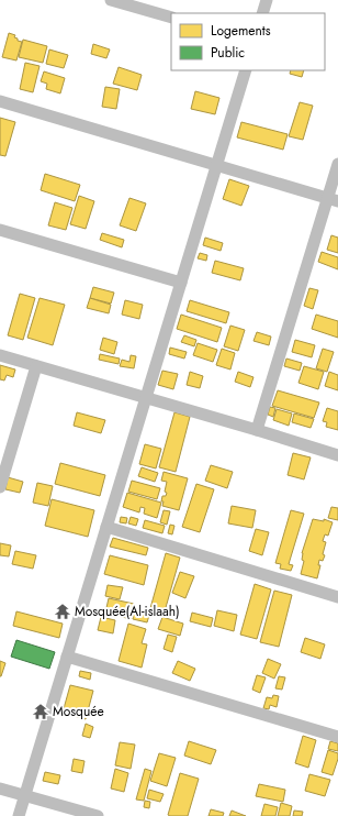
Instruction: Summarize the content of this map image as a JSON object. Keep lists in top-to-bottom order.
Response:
{
  "places": {
    "temple": ["Mosquée(Al-islaah)", "Mosquée"]
  },
  "legend": ["Logements", "Public"]
}
